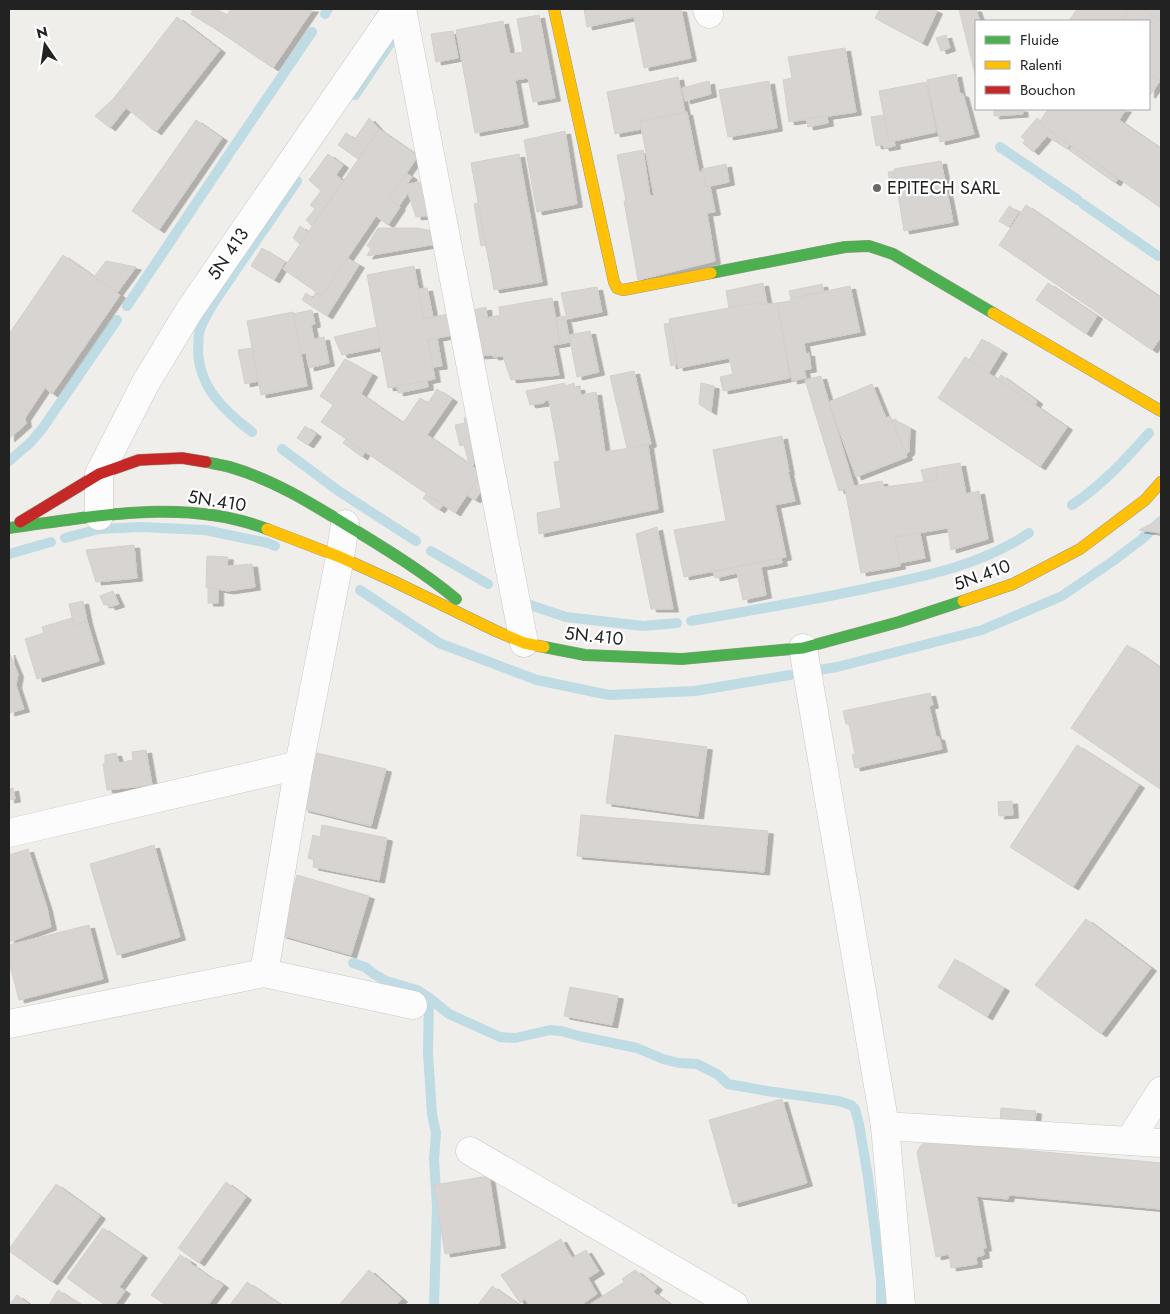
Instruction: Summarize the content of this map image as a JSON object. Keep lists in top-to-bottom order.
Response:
{
  "streets": {
    "street": ["5N 413", "5N.410"]
  },
  "crossings": [
    ["5N 413", "5N.410"]
  ],
  "places": ["EPITECH SARL"],
  "legend": ["Fluide", "Ralenti", "Bouchon"],
  "north": "top"
}
